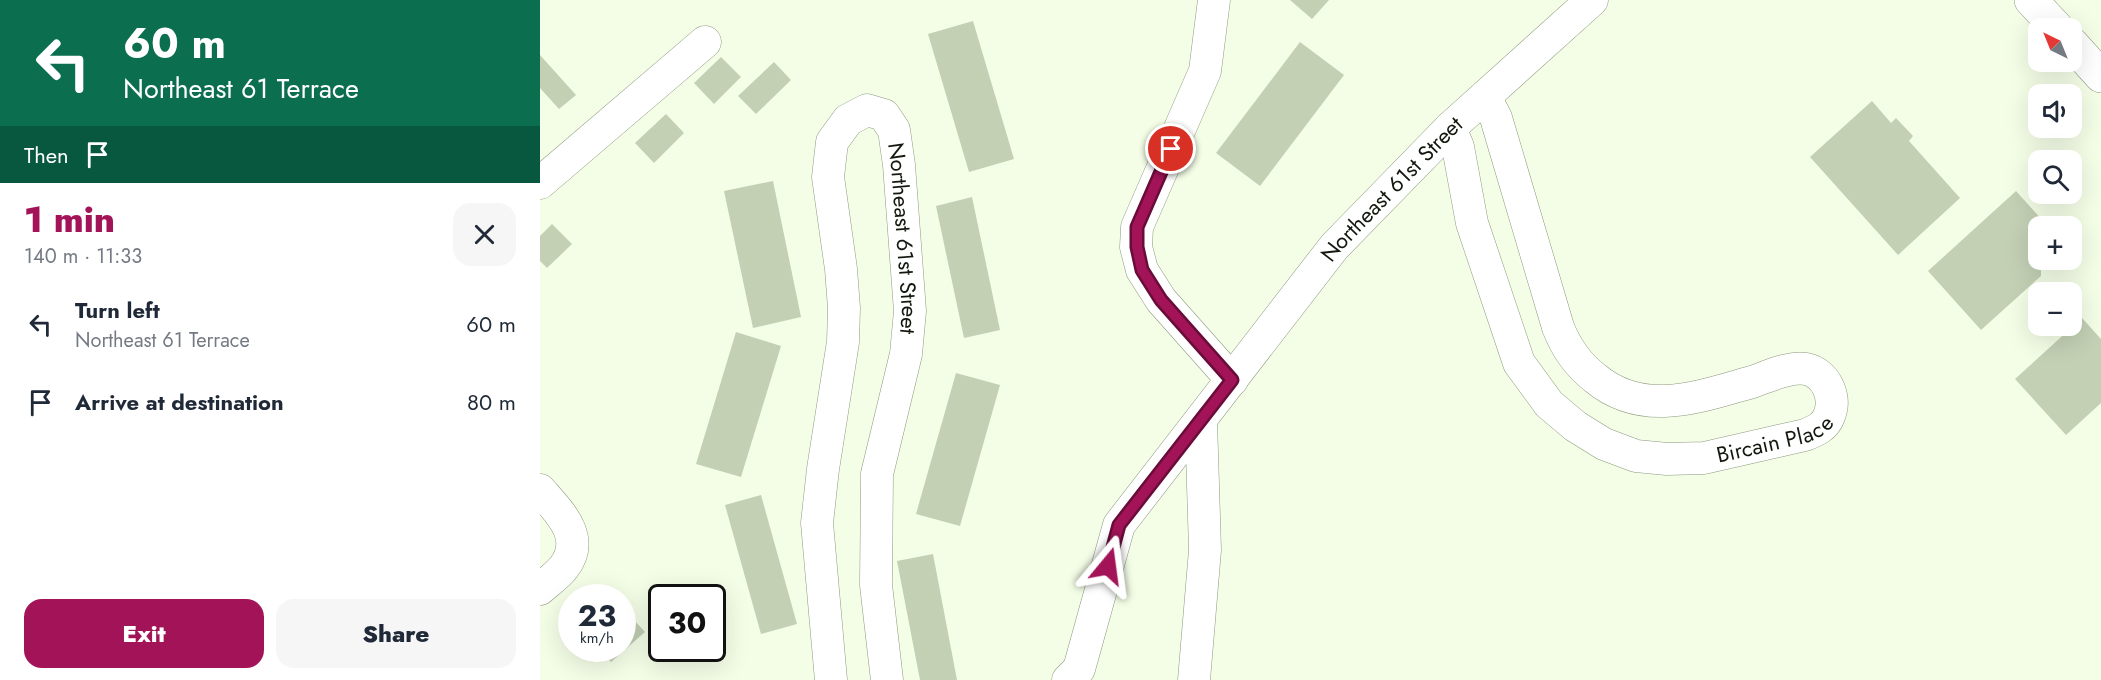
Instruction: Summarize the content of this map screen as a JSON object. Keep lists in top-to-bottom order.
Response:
{
  "streets": {
    "street": ["Northeast 61st Street", "Bircain Place"]
  },
  "crossings": [
    ["Northeast 61st Street", "Bircain Place"]
  ],
  "north": "top left",
  "page": {
    "turn": ["60 m", "Northeast 61 Terrace"],
    "map_buttons": ["+", "−"],
    "then": "Then",
    "heading": ["1 min", "140 m · 11:33"],
    "list": [
      {
        "name": "Turn left",
        "note": "Northeast 61 Terrace",
        "value": "60 m"
      },
      {
        "name": "Arrive at destination",
        "value": "80 m"
      }
    ],
    "speed": "23 km/h",
    "limit": "30",
    "buttons": ["Exit", "Share"]
  }
}
